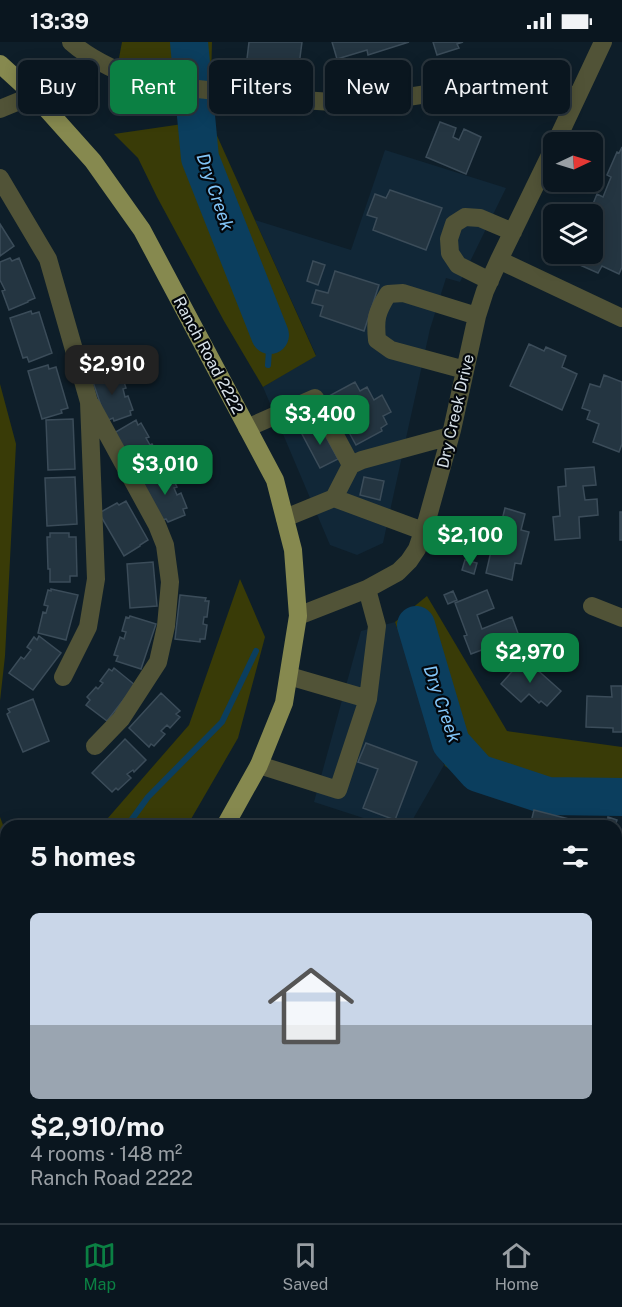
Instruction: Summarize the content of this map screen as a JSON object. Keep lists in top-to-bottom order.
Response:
{
  "streets": {
    "main road": ["Ranch Road 2222"],
    "street": ["Dry Creek Drive"]
  },
  "crossings": [
    ["Ranch Road 2222", "Dry Creek Drive"]
  ],
  "water": ["Dry Creek"],
  "north": "right",
  "page": {
    "status": "13:39",
    "chip": [
      "Buy",
      "Rent",
      "Filters",
      "New",
      "Apartment"
    ],
    "price": [
      "$2,910",
      "$3,400",
      "$3,010",
      "$2,100",
      "$2,970"
    ],
    "heading": "5 homes",
    "list": [
      {
        "name": "$2,910/mo",
        "note": "4 rooms · 148 m² · Ranch Road 2222"
      }
    ],
    "tabs": ["Map", "Saved", "Home"]
  }
}
